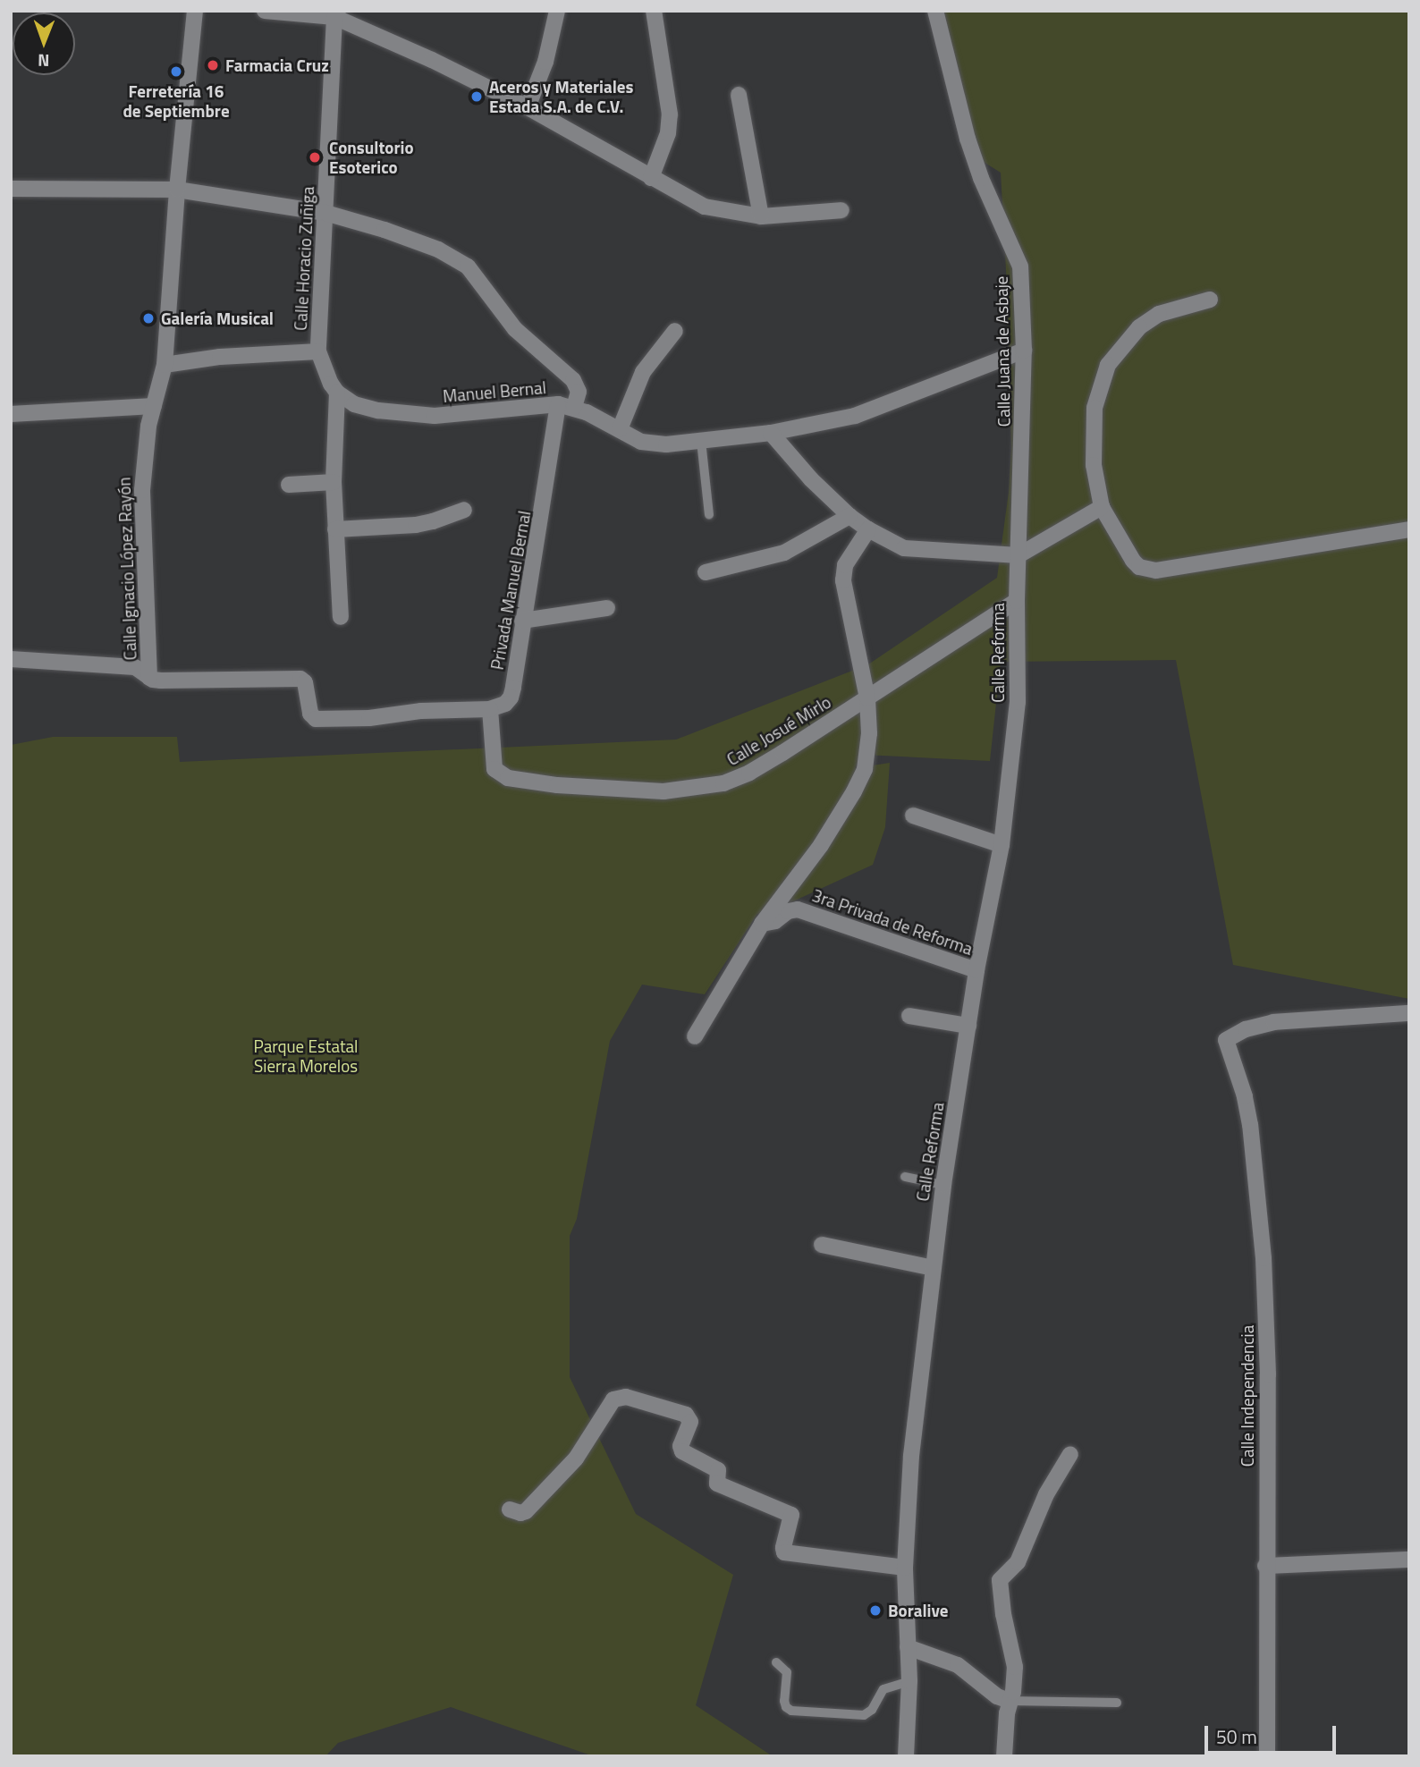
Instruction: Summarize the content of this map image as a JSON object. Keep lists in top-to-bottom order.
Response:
{
  "streets": {
    "street": [
      "Calle Horacio Zuñiga",
      "Calle Juana de Asbaje",
      "Manuel Bernal",
      "Calle Ignacio López Rayón",
      "Privada Manuel Bernal",
      "Calle Reforma",
      "Calle Josué Mirlo",
      "3ra Privada de Reforma",
      "Calle Independencia"
    ]
  },
  "crossings": [
    ["Calle Juana de Asbaje", "Manuel Bernal"],
    ["Calle Juana de Asbaje", "Calle Reforma"],
    ["Manuel Bernal", "Privada Manuel Bernal"],
    ["Privada Manuel Bernal", "Calle Josué Mirlo"],
    ["Calle Reforma", "Calle Josué Mirlo"],
    ["Calle Reforma", "3ra Privada de Reforma"]
  ],
  "parks": ["Parque Estatal Sierra Morelos"],
  "places": [
    "Farmacia Cruz",
    "Ferretería 16 de Septiembre",
    "Aceros y Materiales Estada S.A. de C.V.",
    "Consultorio Esoterico",
    "Galería Musical",
    "Boralive"
  ],
  "scale_bar": "50 m",
  "north": "bottom"
}
